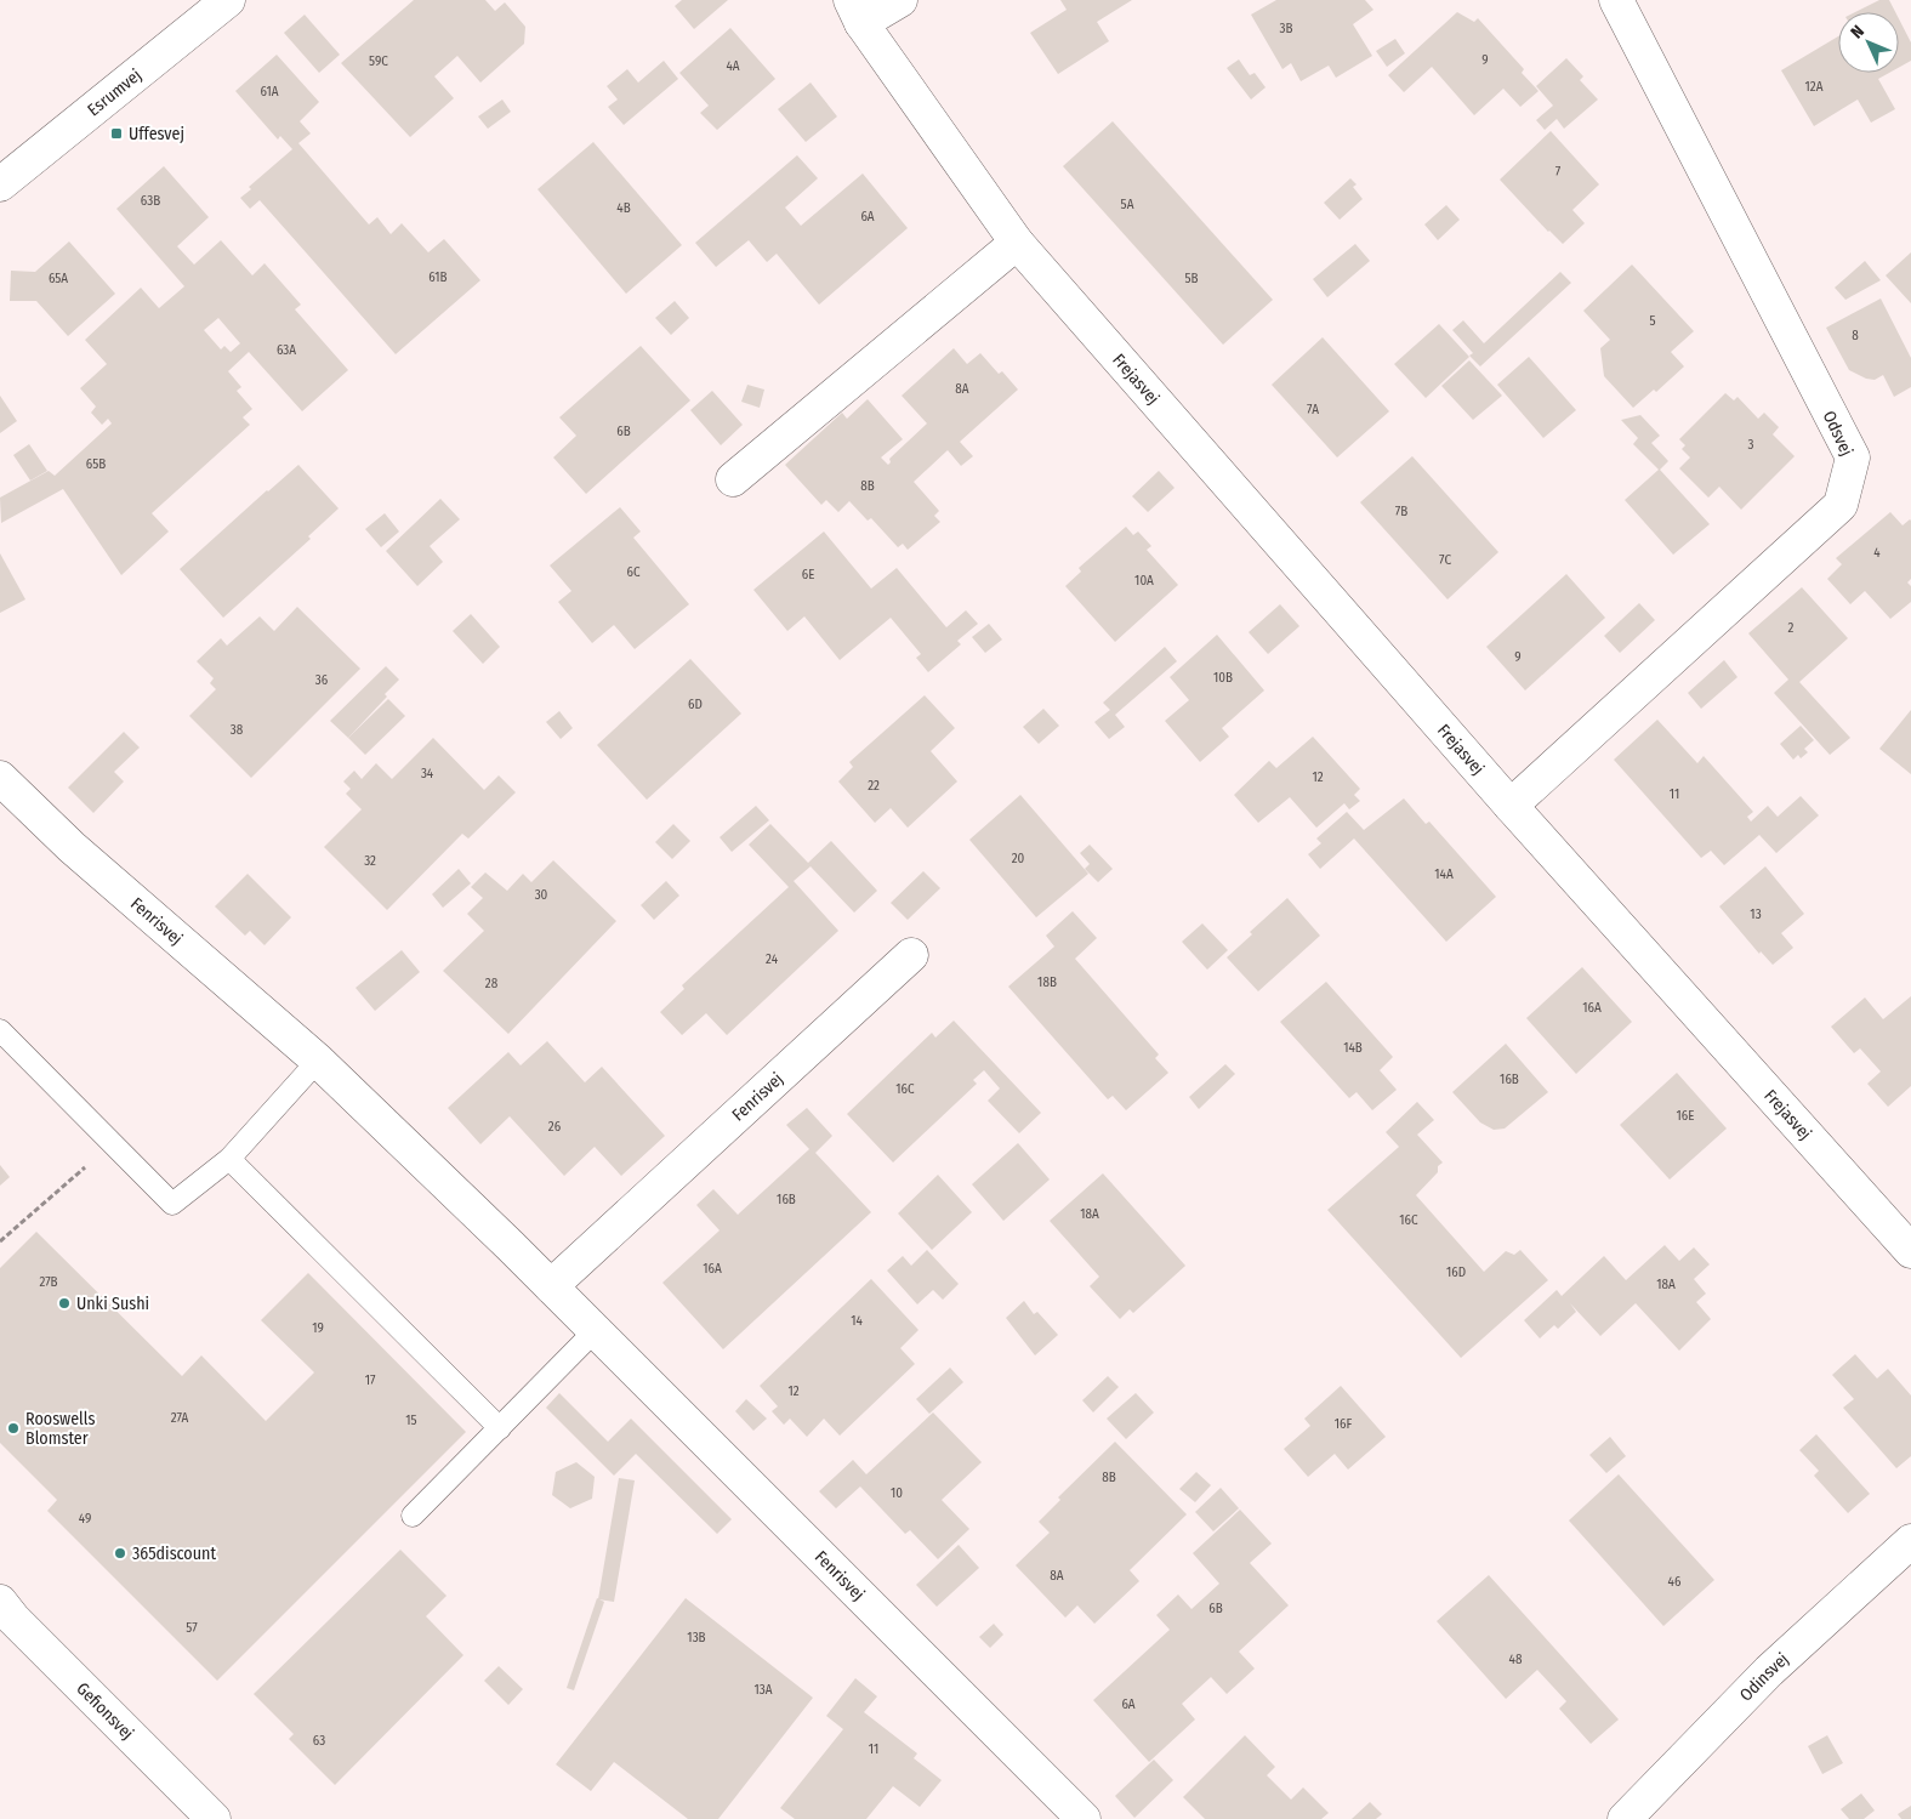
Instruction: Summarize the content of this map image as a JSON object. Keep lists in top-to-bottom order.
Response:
{
  "streets": {
    "street": [
      "Esrumvej",
      "Frejasvej",
      "Odsvej",
      "Fenrisvej",
      "Odinsvej",
      "Gefionsvej"
    ]
  },
  "crossings": [
    ["Frejasvej", "Odsvej"]
  ],
  "places": {
    "transit": ["Uffesvej"],
    "other": ["Unki Sushi", "Rooswells Blomster", "365discount"]
  },
  "house_numbers": [
    "3B",
    "9",
    "59C",
    "4A",
    "12A",
    "61A",
    "7",
    "63B",
    "5A",
    "4B",
    "6A",
    "61B",
    "65A",
    "5B",
    "5",
    "8",
    "63A",
    "8A",
    "7A",
    "6B",
    "3",
    "65B",
    "8B",
    "7B",
    "4",
    "7C",
    "6C",
    "6E",
    "10A",
    "2",
    "9",
    "10B",
    "36",
    "6D",
    "38",
    "34",
    "12",
    "22",
    "11",
    "20",
    "32",
    "14A",
    "30",
    "13",
    "24",
    "18B",
    "28",
    "16A",
    "14B",
    "16B",
    "16C",
    "16E",
    "26",
    "16B",
    "18A",
    "16C",
    "16A",
    "16D",
    "27B",
    "18A",
    "14",
    "19",
    "17",
    "12",
    "27A",
    "15",
    "16F",
    "8B",
    "10",
    "49",
    "8A",
    "46",
    "6B",
    "57",
    "13B",
    "48",
    "13A",
    "6A",
    "63",
    "11"
  ],
  "north": "top left"
}
